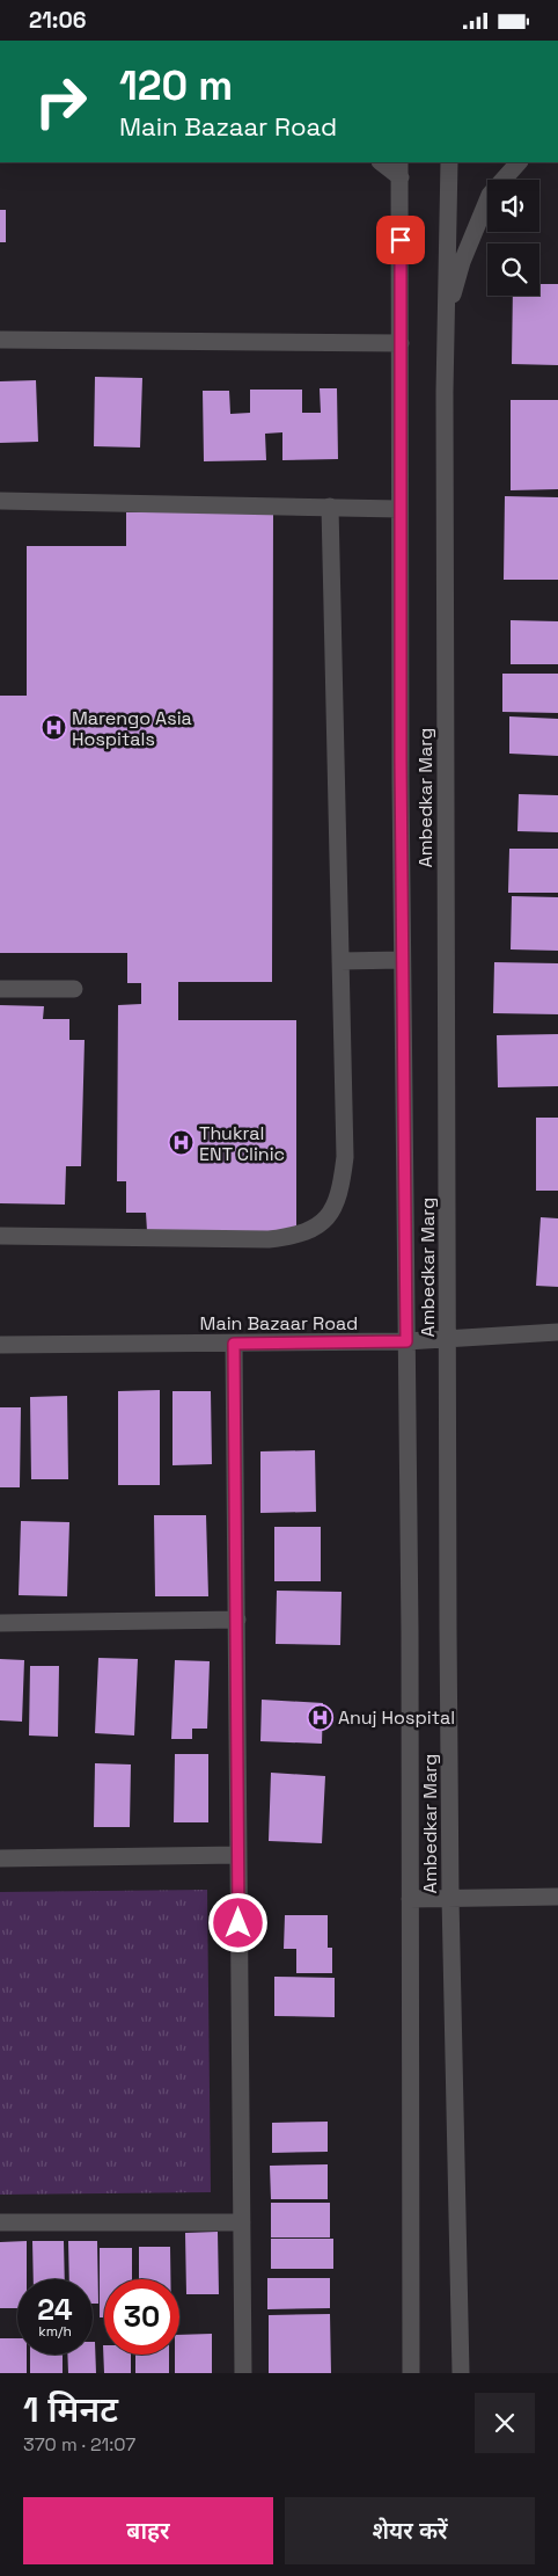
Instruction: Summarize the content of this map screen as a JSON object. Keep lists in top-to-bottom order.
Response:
{
  "streets": {
    "street": ["Ambedkar Marg", "Main Bazaar Road"]
  },
  "crossings": [
    ["Ambedkar Marg", "Main Bazaar Road"]
  ],
  "places": {
    "hospital": ["Marengo Asia Hospitals", "Thukral ENT Clinic", "Anuj Hospital"]
  },
  "page": {
    "status": "21:06",
    "turn": ["120 m", "Main Bazaar Road"],
    "speed": "24 km/h",
    "limit": "30",
    "heading": ["1 मिनट", "370 m · 21:07"],
    "buttons": ["बाहर", "शेयर करें"]
  }
}
